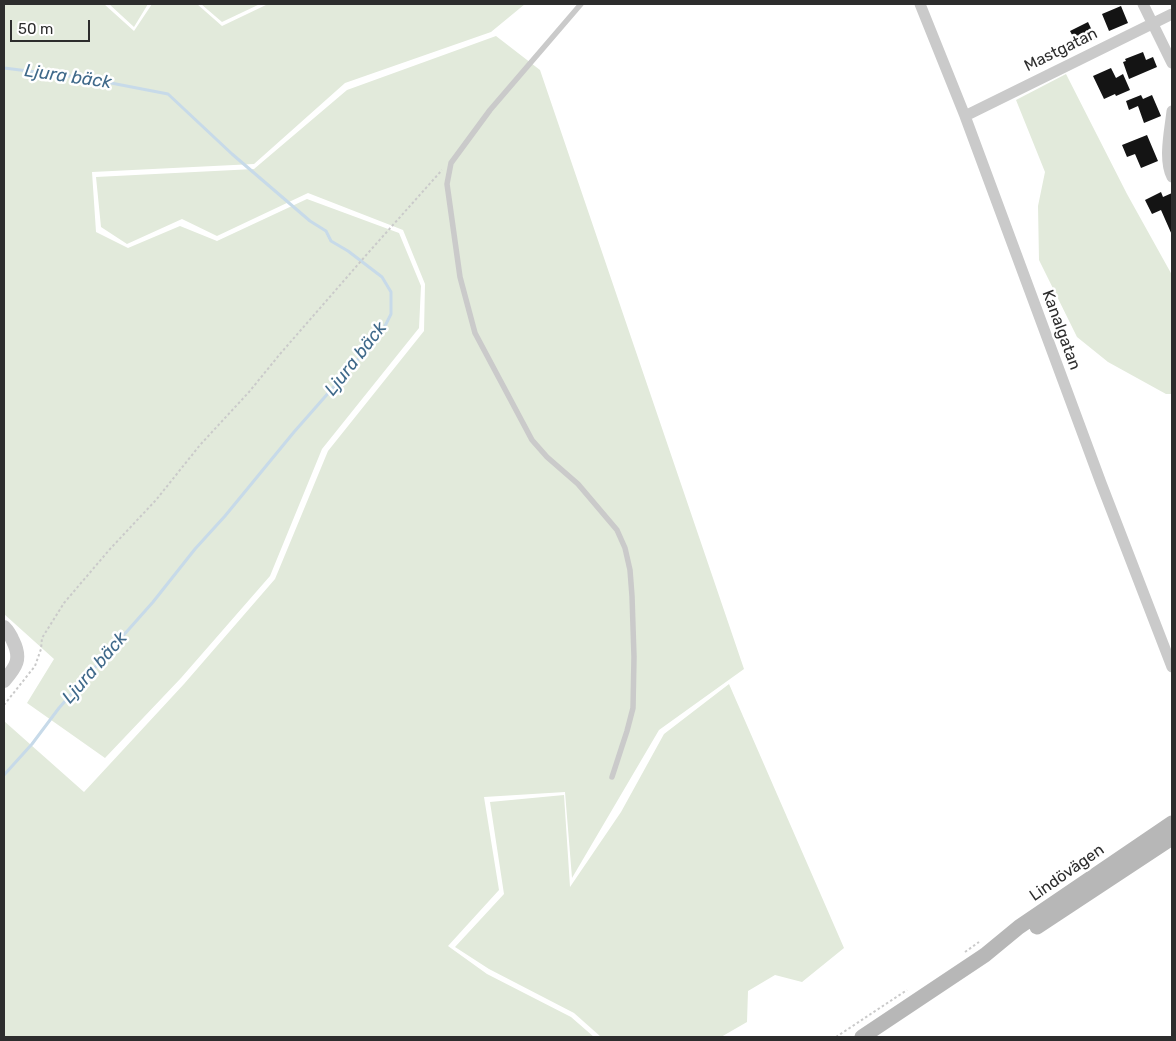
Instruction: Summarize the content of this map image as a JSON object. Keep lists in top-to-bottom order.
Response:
{
  "streets": {
    "main road": ["Lindövägen"],
    "street": ["Mastgatan", "Kanalgatan"]
  },
  "crossings": [
    ["Mastgatan", "Kanalgatan"]
  ],
  "water": ["Ljura bäck"],
  "scale_bar": "50 m"
}
